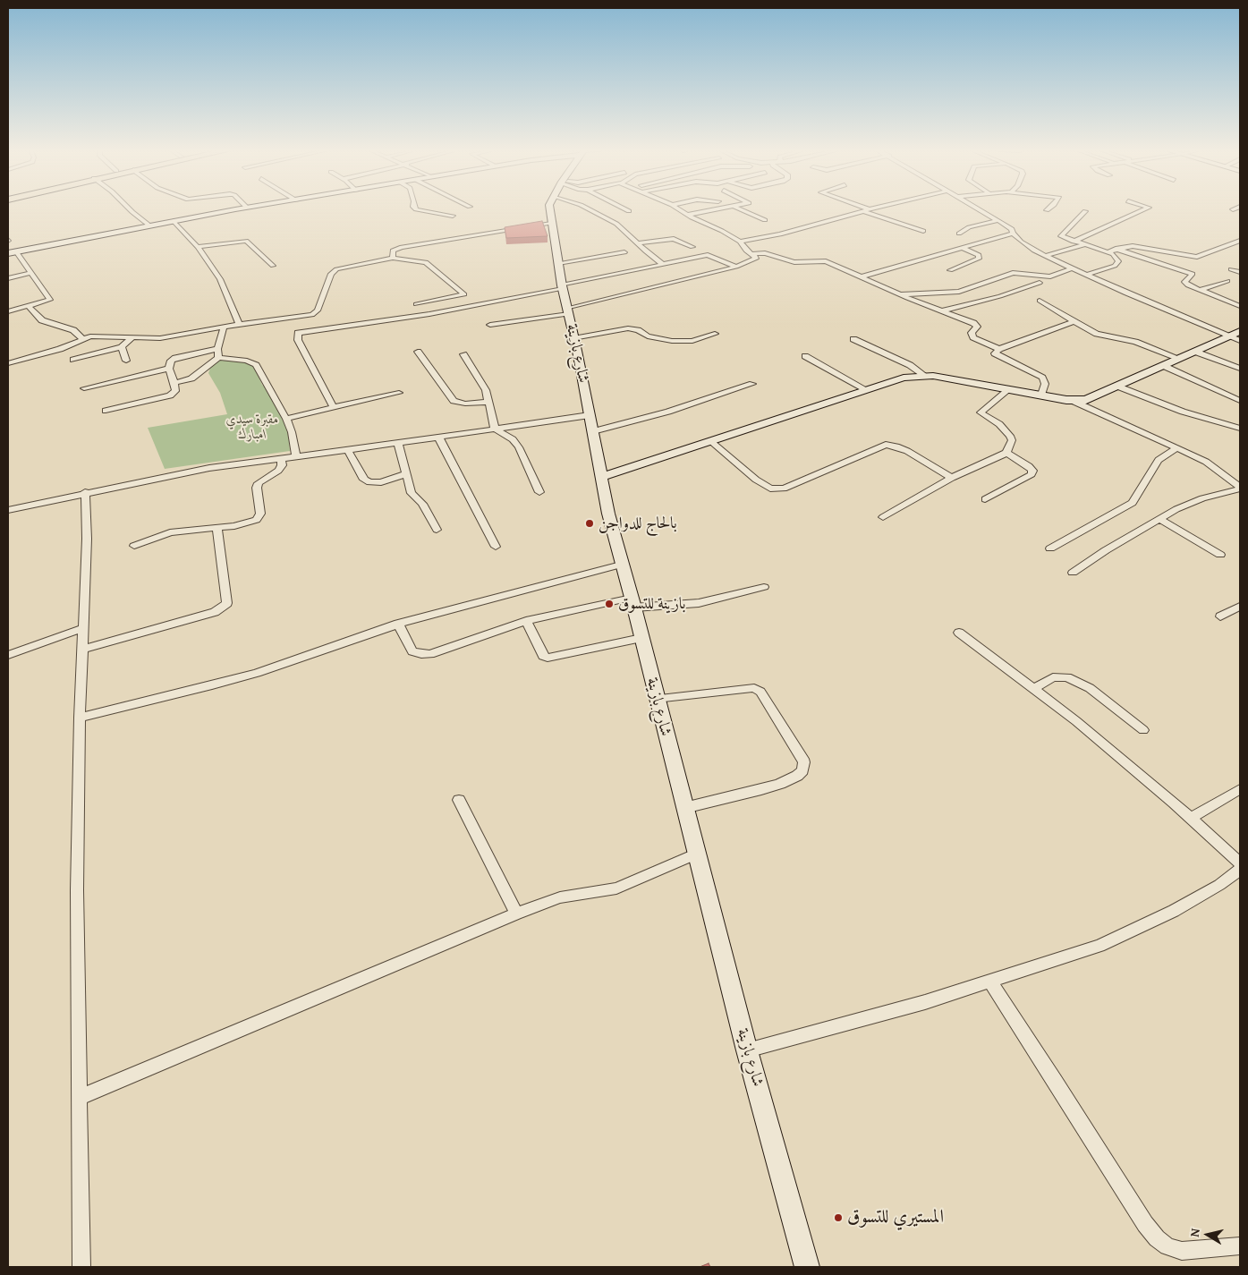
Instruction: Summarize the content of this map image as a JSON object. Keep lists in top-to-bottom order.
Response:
{
  "streets": {
    "street": ["شارع بازينة"]
  },
  "parks": ["مقبرة سيدي امبارك"],
  "places": ["بالحاج للدواجن", "بازينة للتسوق", "المستيري للتسوق"],
  "north": "left"
}
